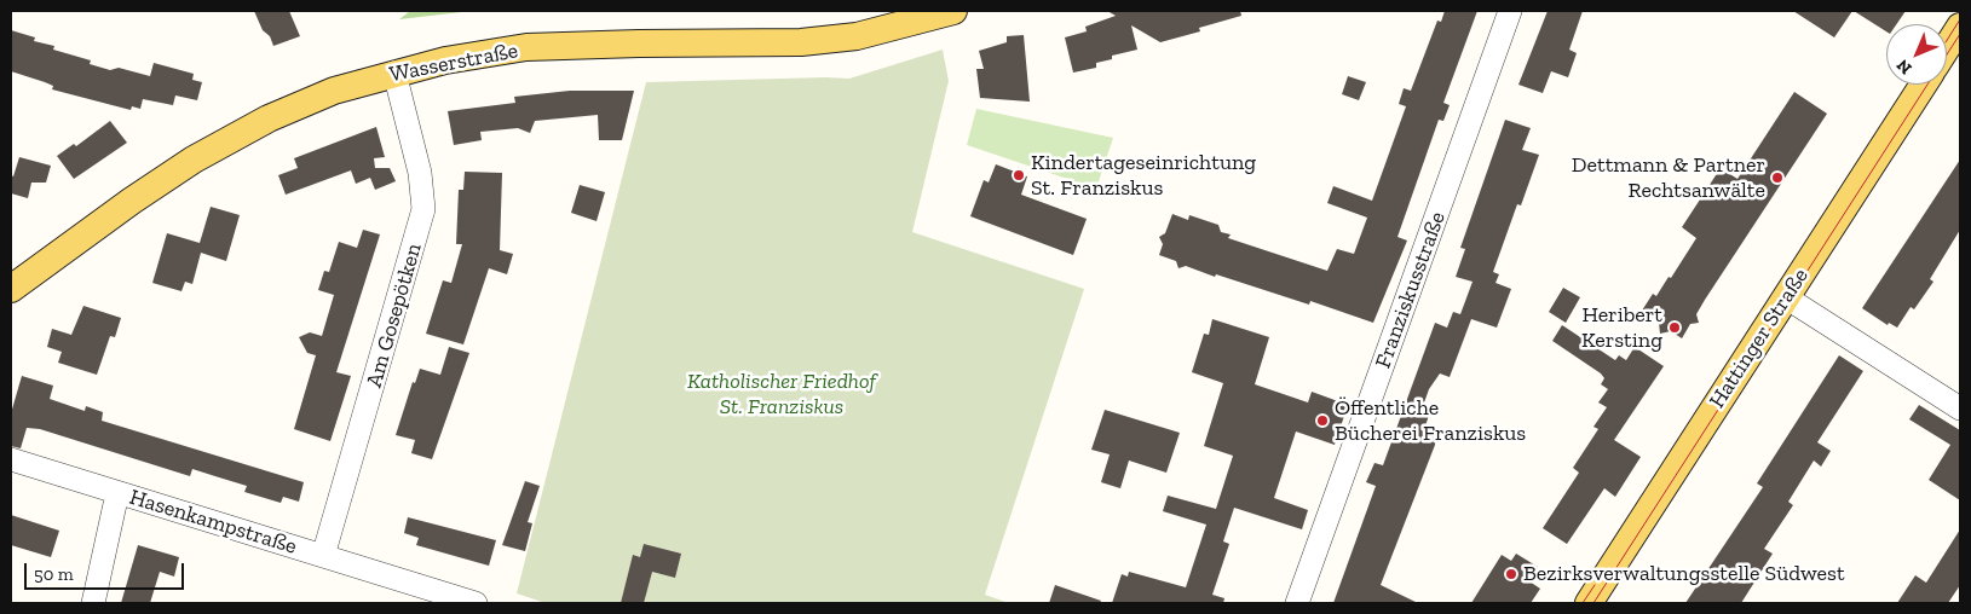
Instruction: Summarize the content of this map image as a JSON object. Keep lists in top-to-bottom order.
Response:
{
  "streets": {
    "main road": ["Wasserstraße", "Hattinger Straße"],
    "street": ["Franziskusstraße", "Am Gosepötken", "Hasenkampstraße"]
  },
  "crossings": [
    ["Wasserstraße", "Am Gosepötken"],
    ["Am Gosepötken", "Hasenkampstraße"]
  ],
  "parks": ["Katholischer Friedhof St. Franziskus"],
  "places": [
    "Kindertageseinrichtung St. Franziskus",
    "Dettmann & Partner Rechtsanwälte",
    "Heribert Kersting",
    "Öffentliche Bücherei Franziskus",
    "Bezirksverwaltungsstelle Südwest"
  ],
  "scale_bar": "50 m",
  "north": "bottom left"
}
